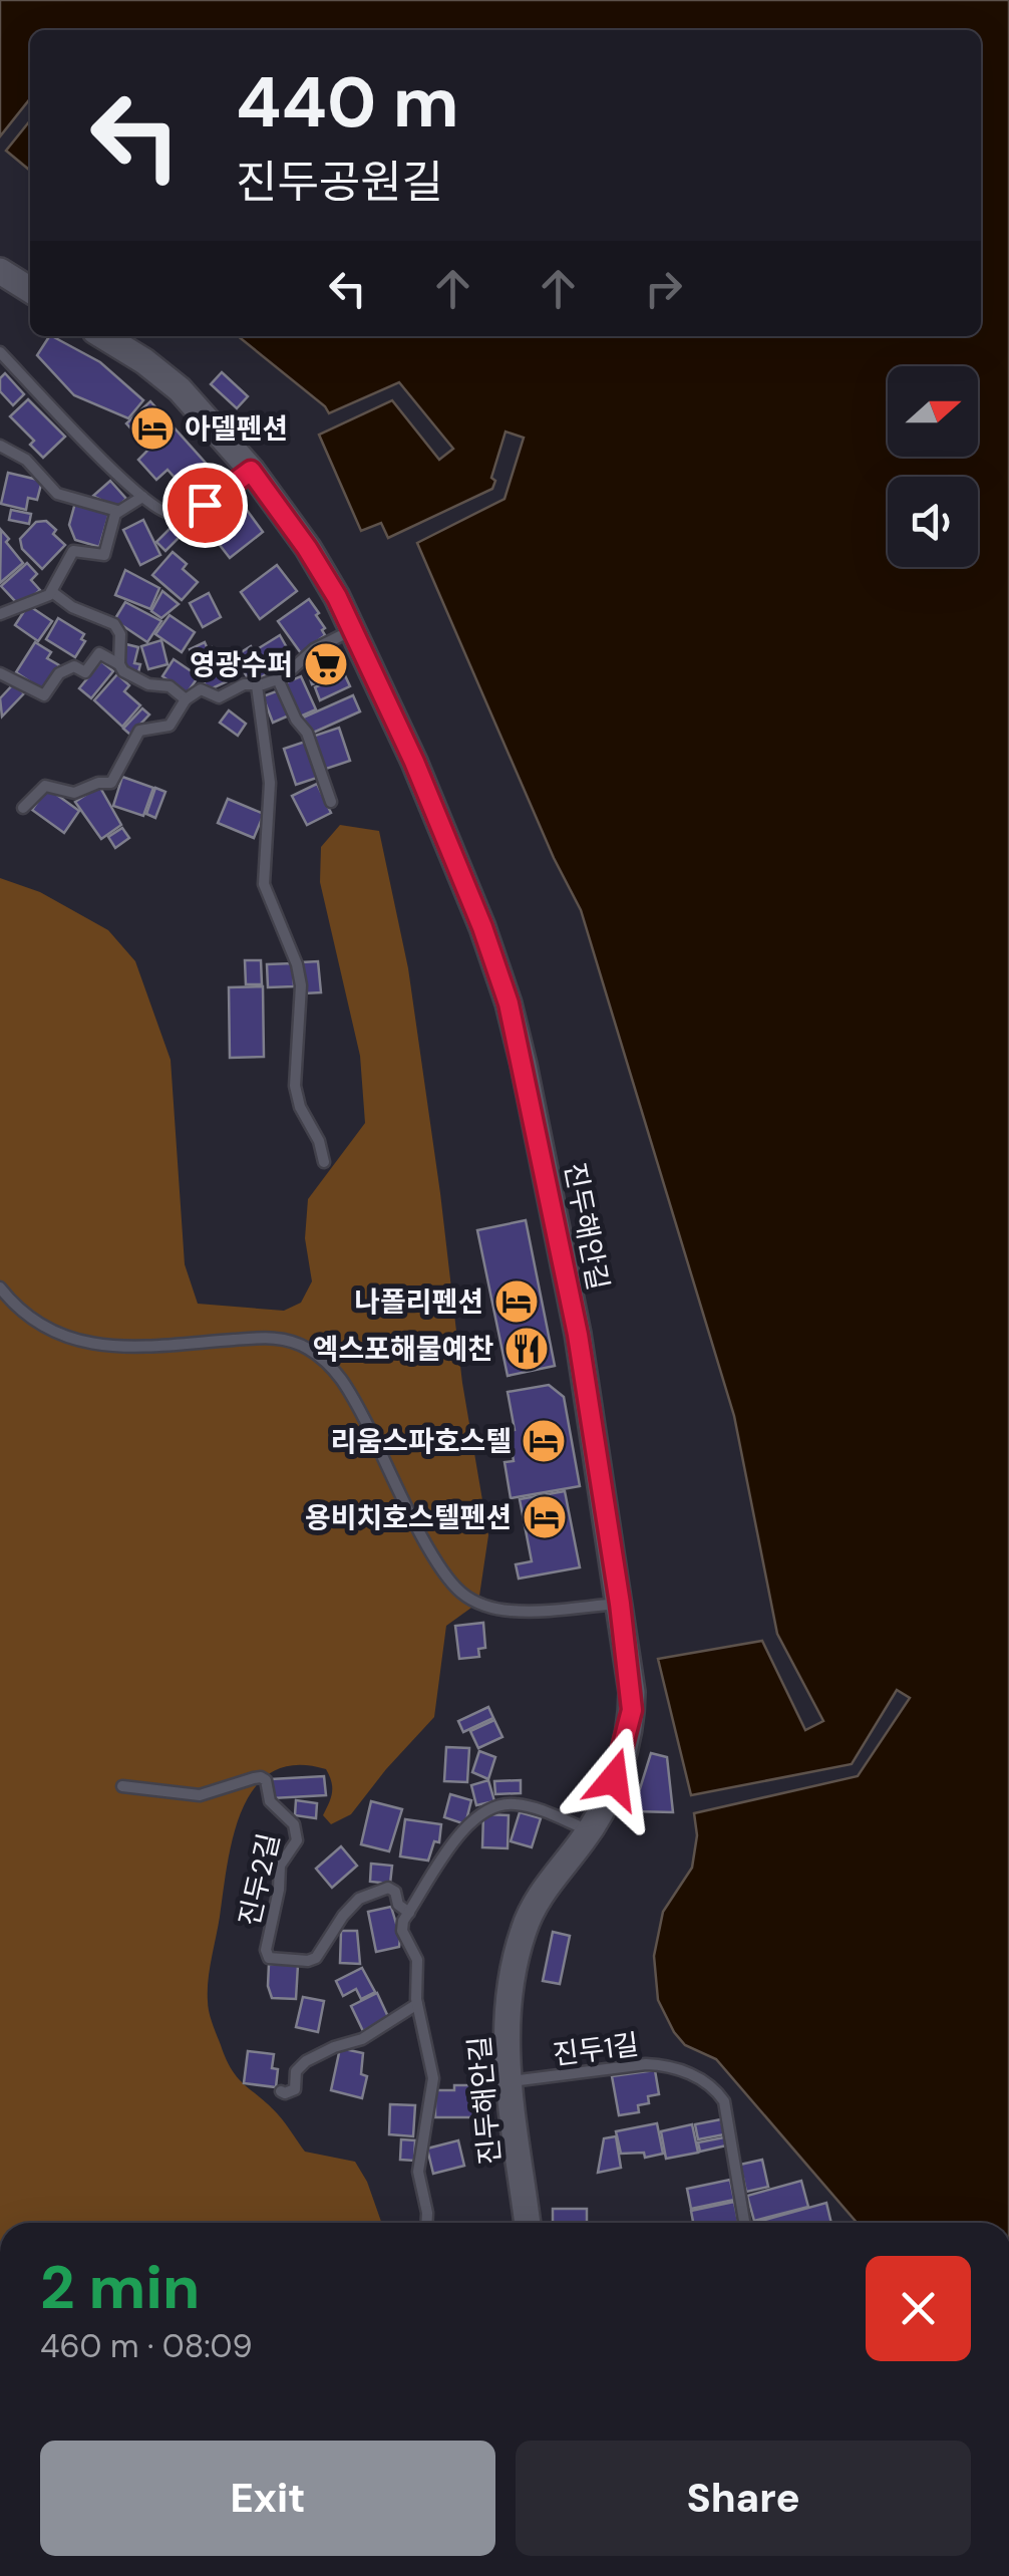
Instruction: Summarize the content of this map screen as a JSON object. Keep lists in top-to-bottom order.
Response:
{
  "streets": {
    "street": ["진두해안길"],
    "lane": ["진두2길", "진두1길"]
  },
  "crossings": [
    ["진두해안길", "진두1길"]
  ],
  "places": {
    "hotel": [
      "아델펜션",
      "나폴리펜션",
      "리움스파호스텔",
      "용비치호스텔펜션"
    ],
    "supermarket": ["영광수퍼"],
    "restaurant": ["엑스포해물예찬"]
  },
  "north": "right",
  "page": {
    "turn": ["440 m", "진두공원길"],
    "heading": ["2 min", "460 m · 08:09"],
    "buttons": ["Exit", "Share"]
  }
}
